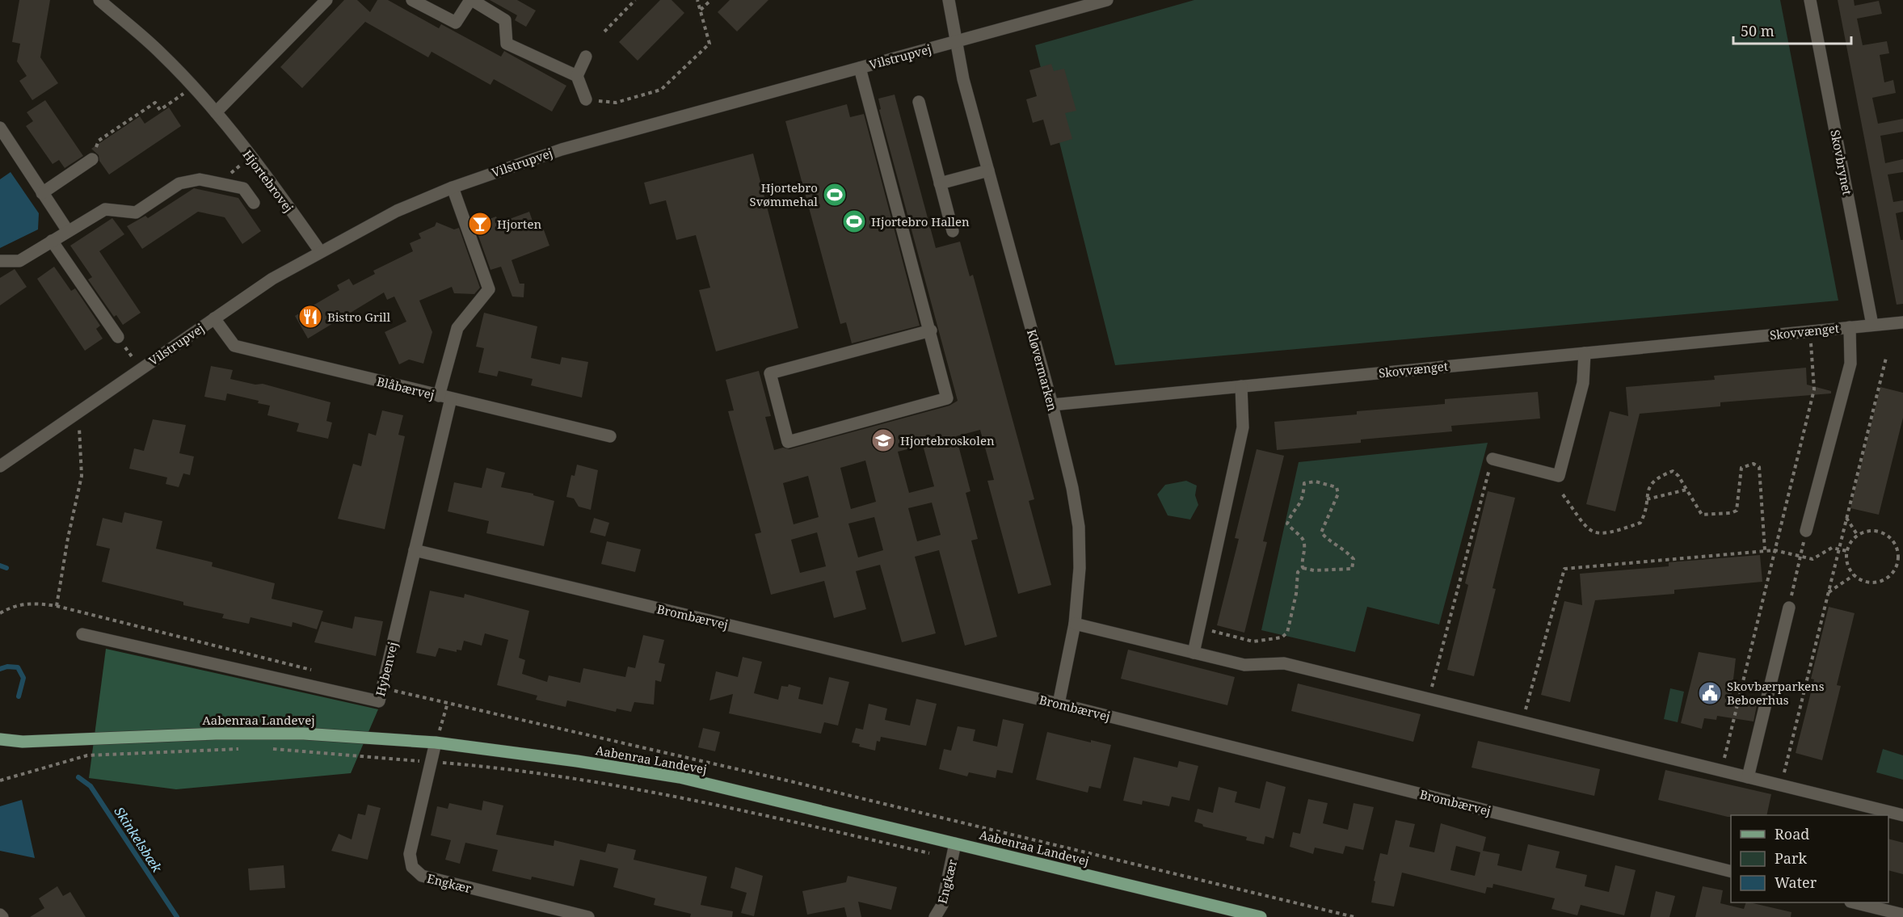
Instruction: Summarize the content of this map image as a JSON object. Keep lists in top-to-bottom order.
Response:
{
  "streets": {
    "main road": ["Aabenraa Landevej"],
    "street": [
      "Vilstrupvej",
      "Skovbrynet",
      "Hjortebrovej",
      "Skovvænget",
      "Kløvermarken",
      "Blåbærvej",
      "Brombærvej",
      "Hybenvej",
      "Engkær"
    ]
  },
  "crossings": [
    ["Vilstrupvej", "Hjortebrovej"],
    ["Vilstrupvej", "Kløvermarken"],
    ["Vilstrupvej", "Blåbærvej"],
    ["Skovbrynet", "Skovvænget"],
    ["Skovvænget", "Kløvermarken"],
    ["Kløvermarken", "Brombærvej"],
    ["Blåbærvej", "Hybenvej"],
    ["Brombærvej", "Hybenvej"],
    ["Aabenraa Landevej", "Engkær"]
  ],
  "water": ["Skinkelsbæk"],
  "places": {
    "sports": ["Hjortebro Svømmehal", "Hjortebro Hallen"],
    "bar": ["Hjorten"],
    "restaurant": ["Bistro Grill"],
    "school or university": ["Hjortebroskolen"],
    "public building": ["Skovbærparkens Beboerhus"]
  },
  "legend": ["Road", "Park", "Water"],
  "scale_bar": "50 m"
}
